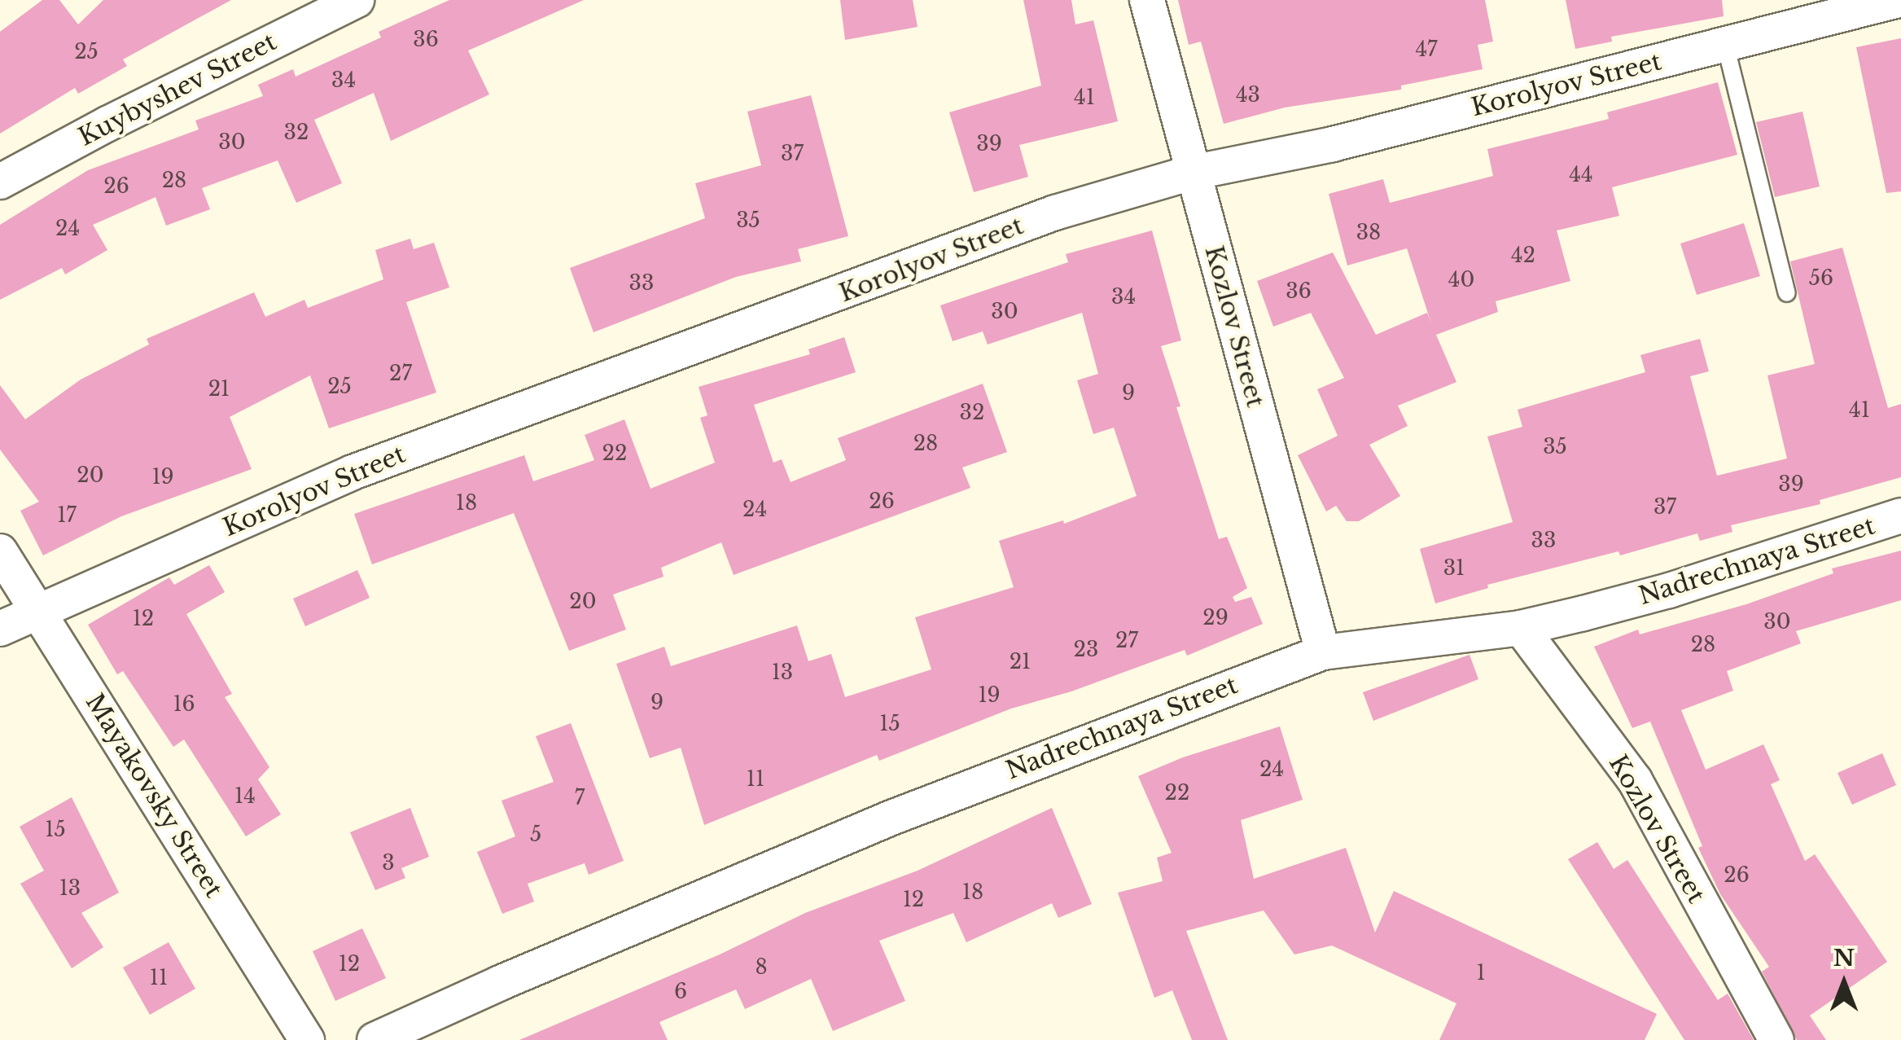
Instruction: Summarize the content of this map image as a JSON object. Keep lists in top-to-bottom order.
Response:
{
  "streets": {
    "street": [
      "Korolyov Street",
      "Kuybyshev Street",
      "Kozlov Street",
      "Nadrechnaya Street",
      "Mayakovsky Street"
    ]
  },
  "crossings": [
    ["Korolyov Street", "Kozlov Street"],
    ["Korolyov Street", "Mayakovsky Street"],
    ["Kozlov Street", "Nadrechnaya Street"]
  ],
  "house_numbers": [
    "36",
    "47",
    "25",
    "34",
    "43",
    "41",
    "32",
    "30",
    "39",
    "37",
    "44",
    "28",
    "26",
    "35",
    "24",
    "38",
    "42",
    "56",
    "40",
    "33",
    "36",
    "34",
    "30",
    "27",
    "25",
    "21",
    "9",
    "41",
    "32",
    "28",
    "35",
    "22",
    "20",
    "19",
    "39",
    "26",
    "18",
    "37",
    "24",
    "17",
    "33",
    "31",
    "20",
    "29",
    "12",
    "30",
    "27",
    "28",
    "23",
    "21",
    "13",
    "19",
    "9",
    "16",
    "15",
    "24",
    "11",
    "22",
    "14",
    "7",
    "15",
    "5",
    "3",
    "26",
    "13",
    "18",
    "12",
    "12",
    "8",
    "1",
    "11",
    "6"
  ],
  "north": "top"
}
